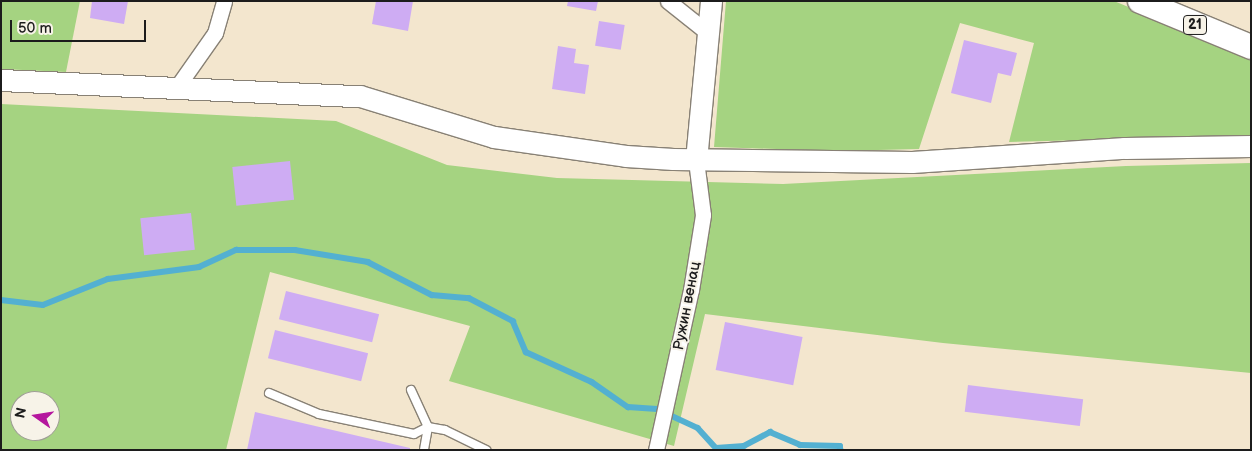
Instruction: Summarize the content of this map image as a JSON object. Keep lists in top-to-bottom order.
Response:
{
  "streets": {
    "main road": ["21"],
    "street": ["Ружин венац"]
  },
  "scale_bar": "50 m",
  "north": "left"
}
